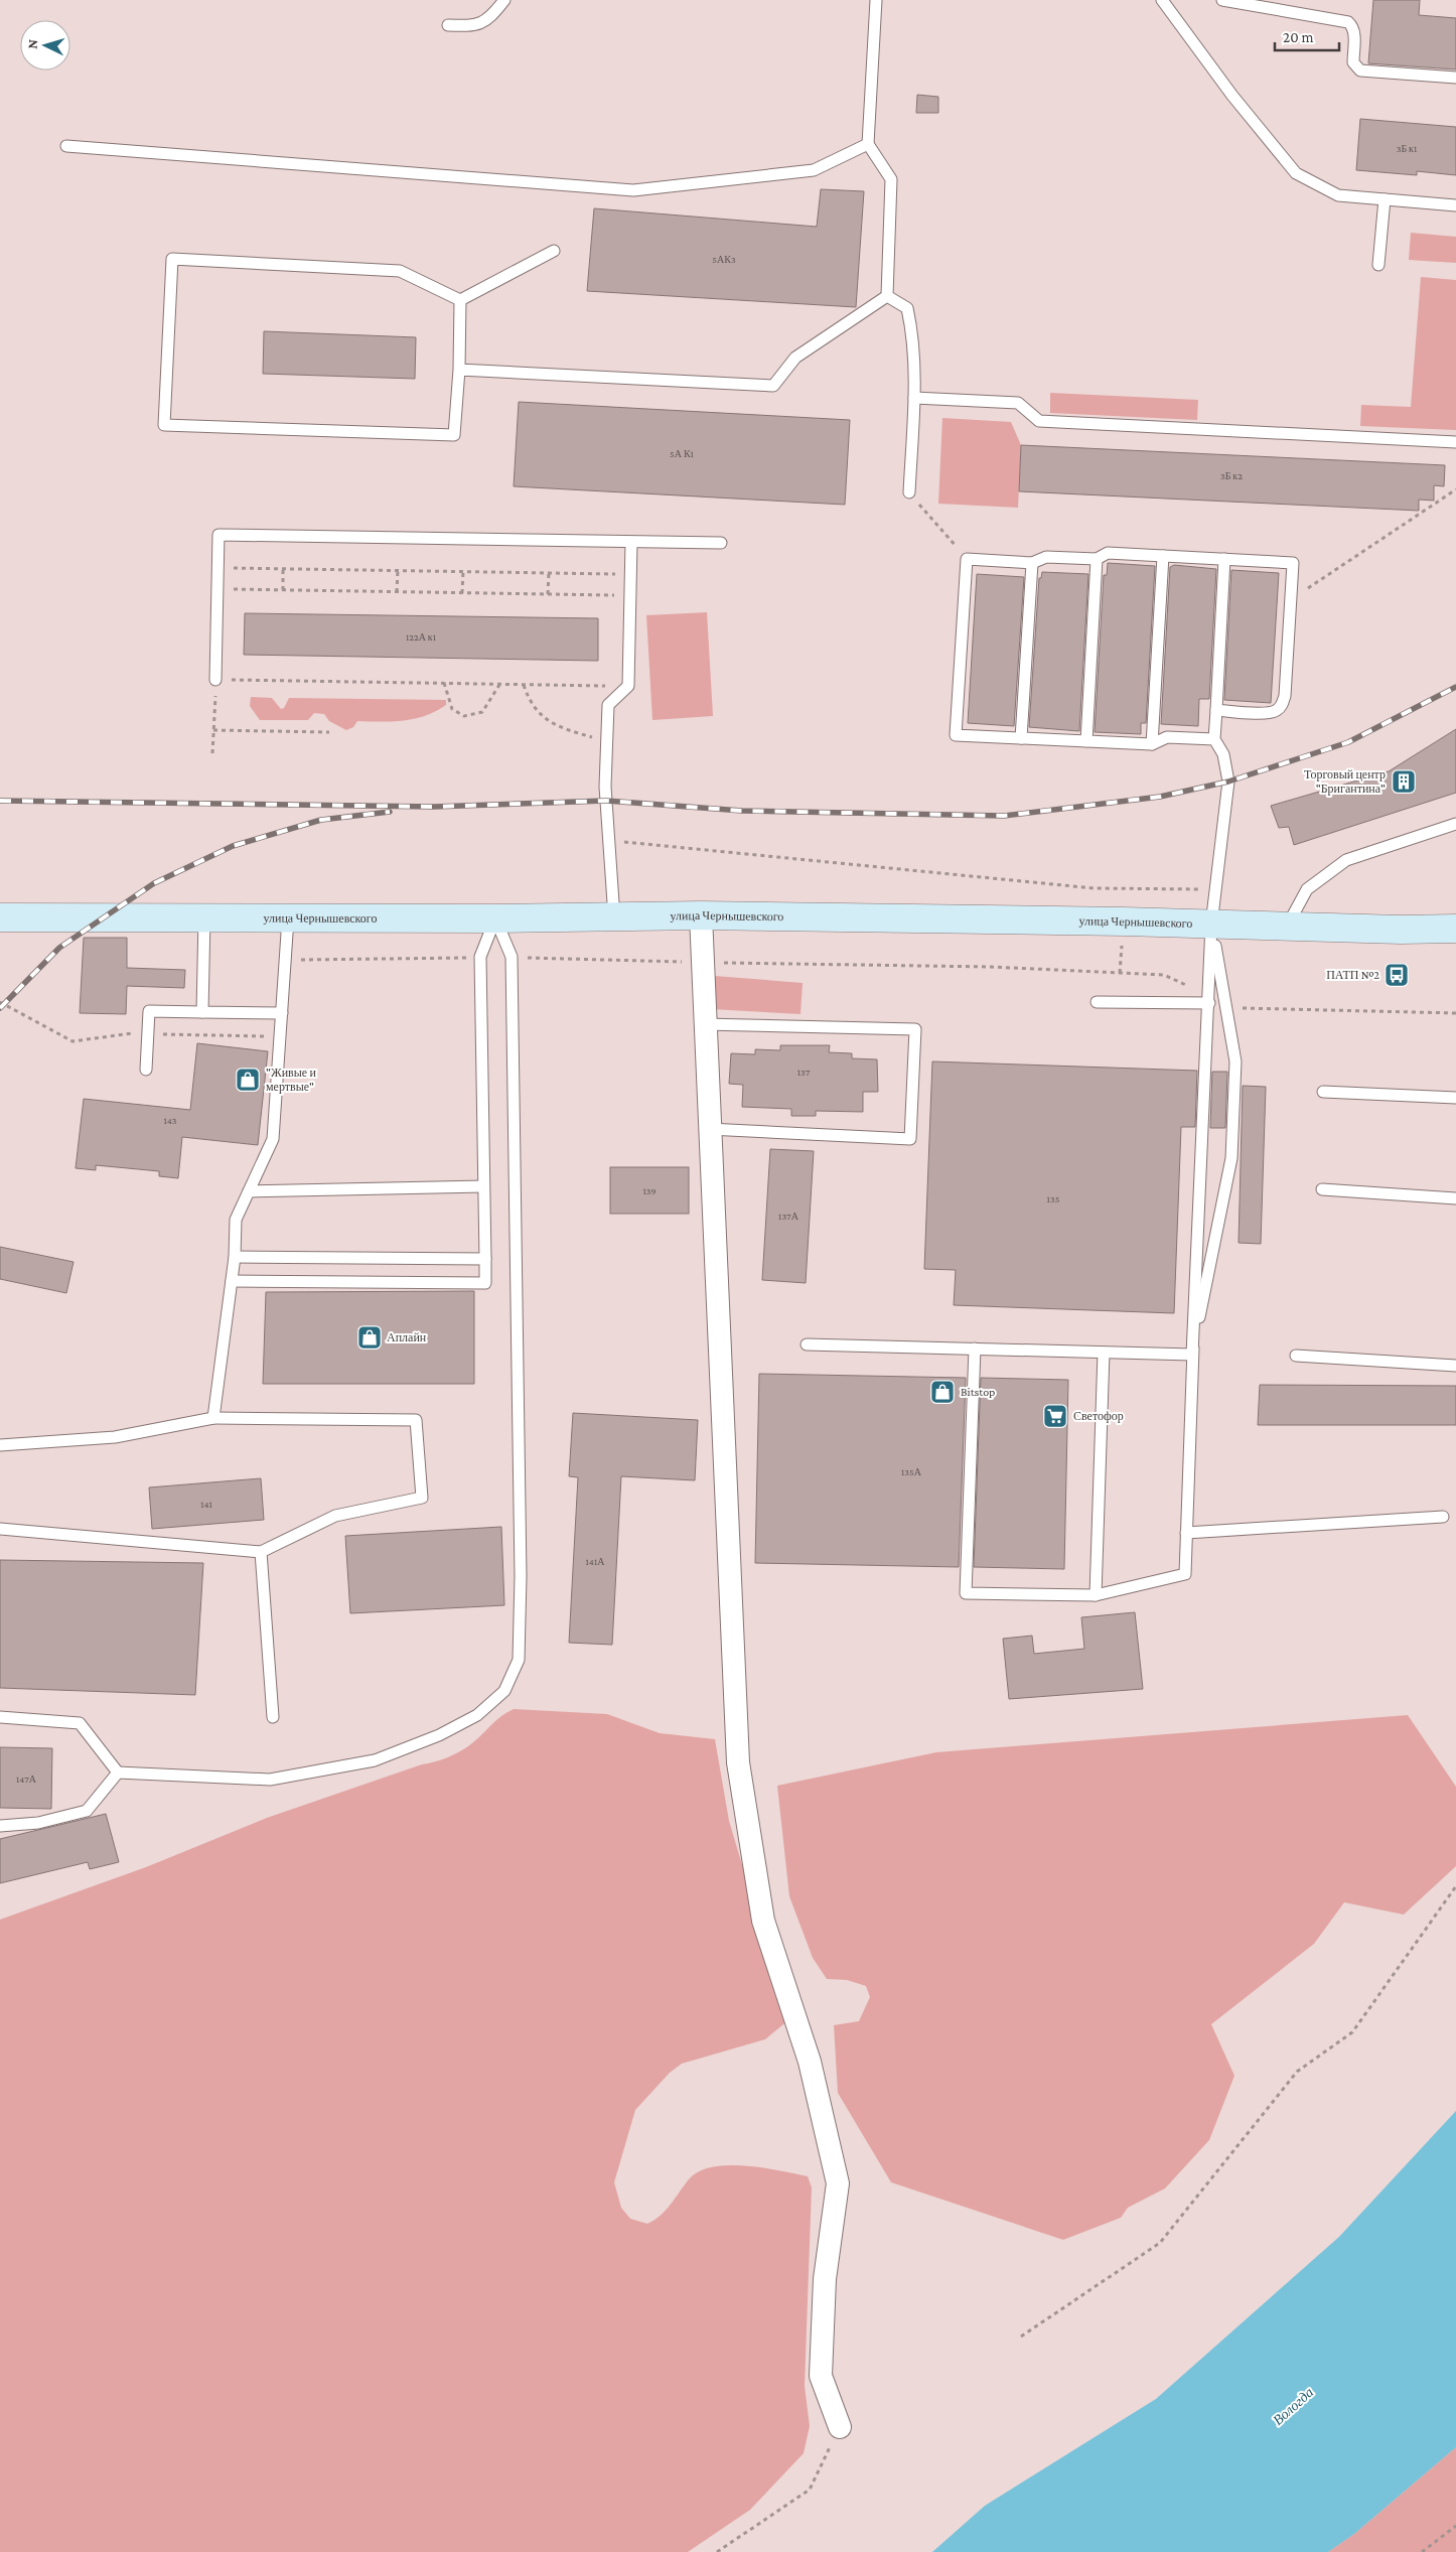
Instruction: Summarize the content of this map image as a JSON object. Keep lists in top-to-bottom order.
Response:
{
  "streets": {
    "main road": ["улица Чернышевского"]
  },
  "water": ["Вологда"],
  "places": {
    "building": ["Торговый центр \"Бригантина\""],
    "bus stop": ["ПАТП №2"],
    "shop": ["\"Живые и мертвые\"", "Аплайн", "Bitstop"],
    "supermarket": ["Светофор"]
  },
  "house_numbers": [
    "3Б к1",
    "5АК3",
    "5А К1",
    "3Б к2",
    "122А к1",
    "137",
    "143",
    "139",
    "135",
    "137А",
    "135А",
    "141",
    "141А",
    "147А"
  ],
  "scale_bar": "20 m",
  "north": "left"
}
